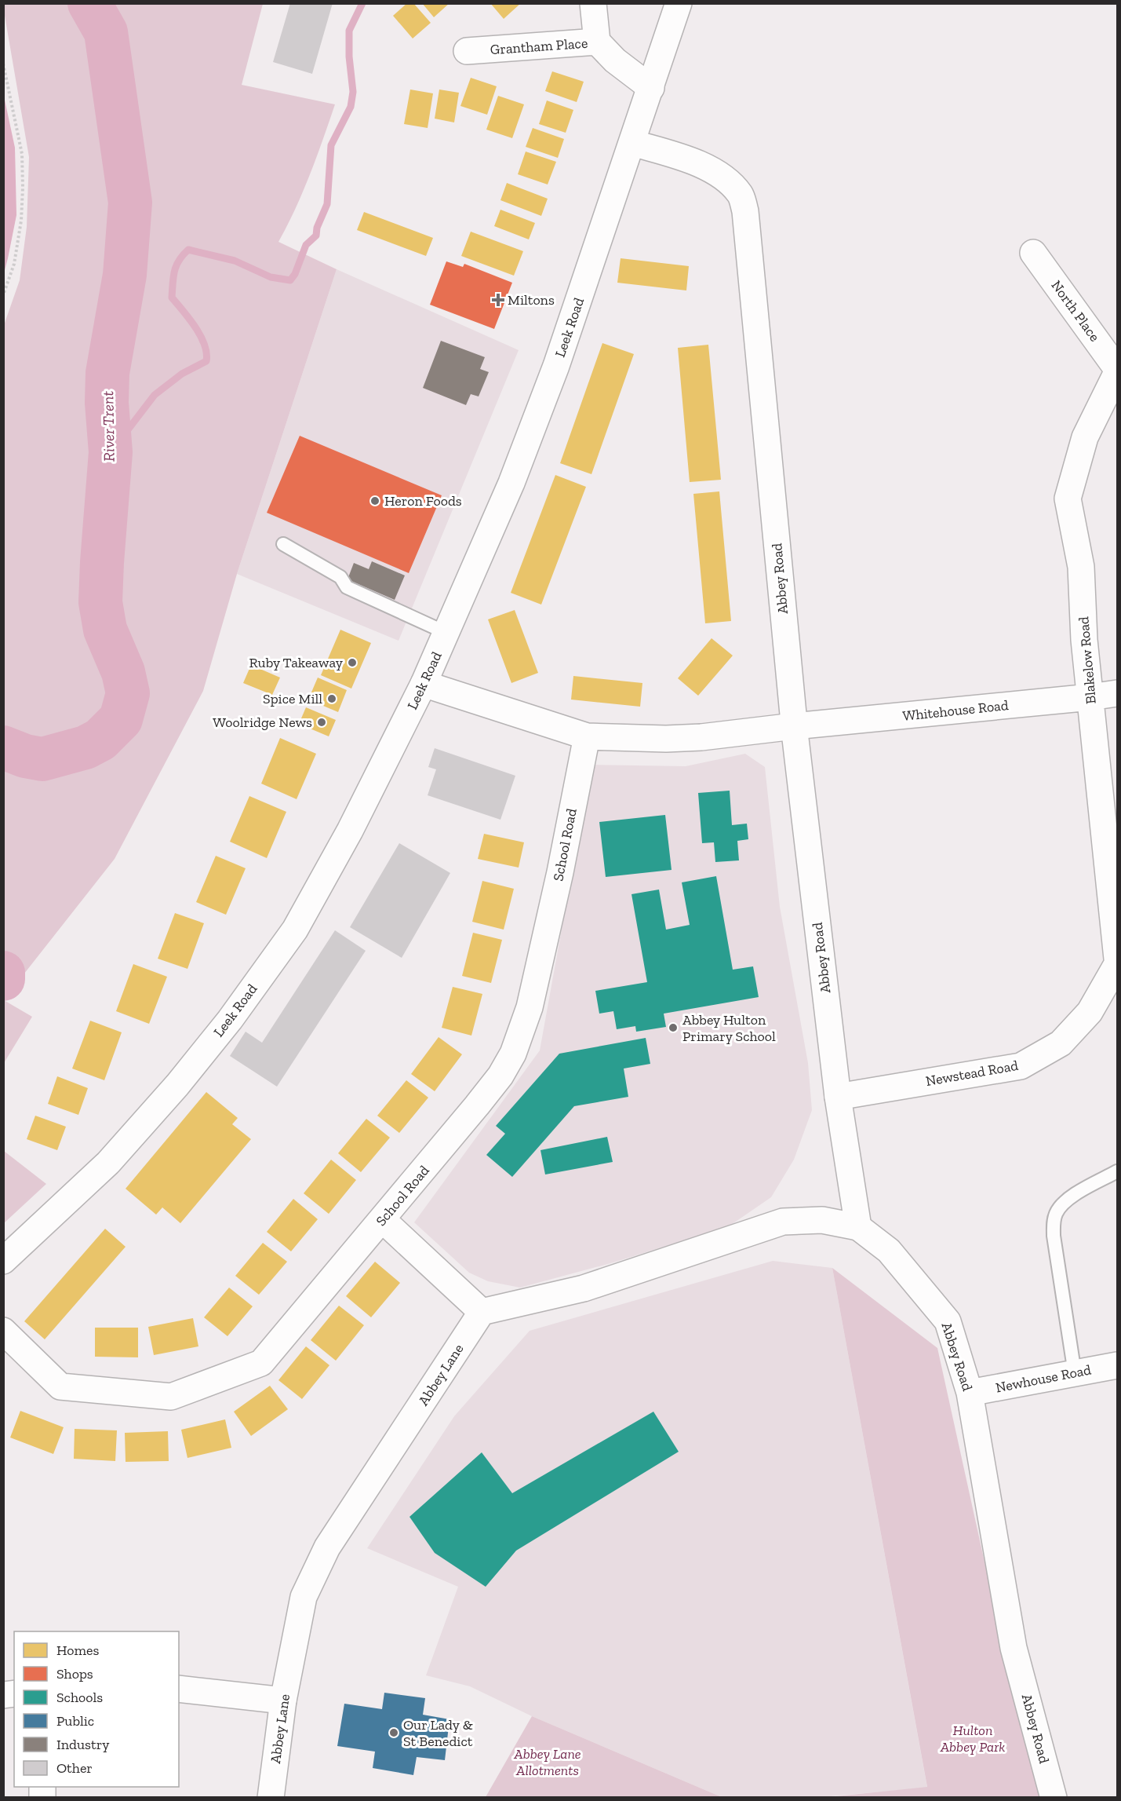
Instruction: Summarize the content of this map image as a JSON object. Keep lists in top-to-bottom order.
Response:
{
  "streets": {
    "street": [
      "Grantham Place",
      "North Place",
      "Leek Road",
      "Abbey Road",
      "Blakelow Road",
      "Whitehouse Road",
      "School Road",
      "Newstead Road",
      "Abbey Lane",
      "Newhouse Road"
    ]
  },
  "crossings": [
    ["Grantham Place", "Leek Road"],
    ["North Place", "Blakelow Road"],
    ["Leek Road", "Abbey Road"],
    ["Abbey Road", "Whitehouse Road"],
    ["Abbey Road", "Newstead Road"],
    ["Abbey Road", "Newhouse Road"],
    ["Blakelow Road", "Whitehouse Road"]
  ],
  "water": ["River Trent"],
  "parks": ["Hulton Abbey Park", "Abbey Lane Allotments"],
  "places": {
    "health": ["Miltons"],
    "other": [
      "Heron Foods",
      "Ruby Takeaway",
      "Spice Mill",
      "Woolridge News",
      "Abbey Hulton Primary School",
      "Our Lady & St Benedict"
    ]
  },
  "legend": [
    "Homes",
    "Shops",
    "Schools",
    "Public",
    "Industry",
    "Other"
  ]
}
